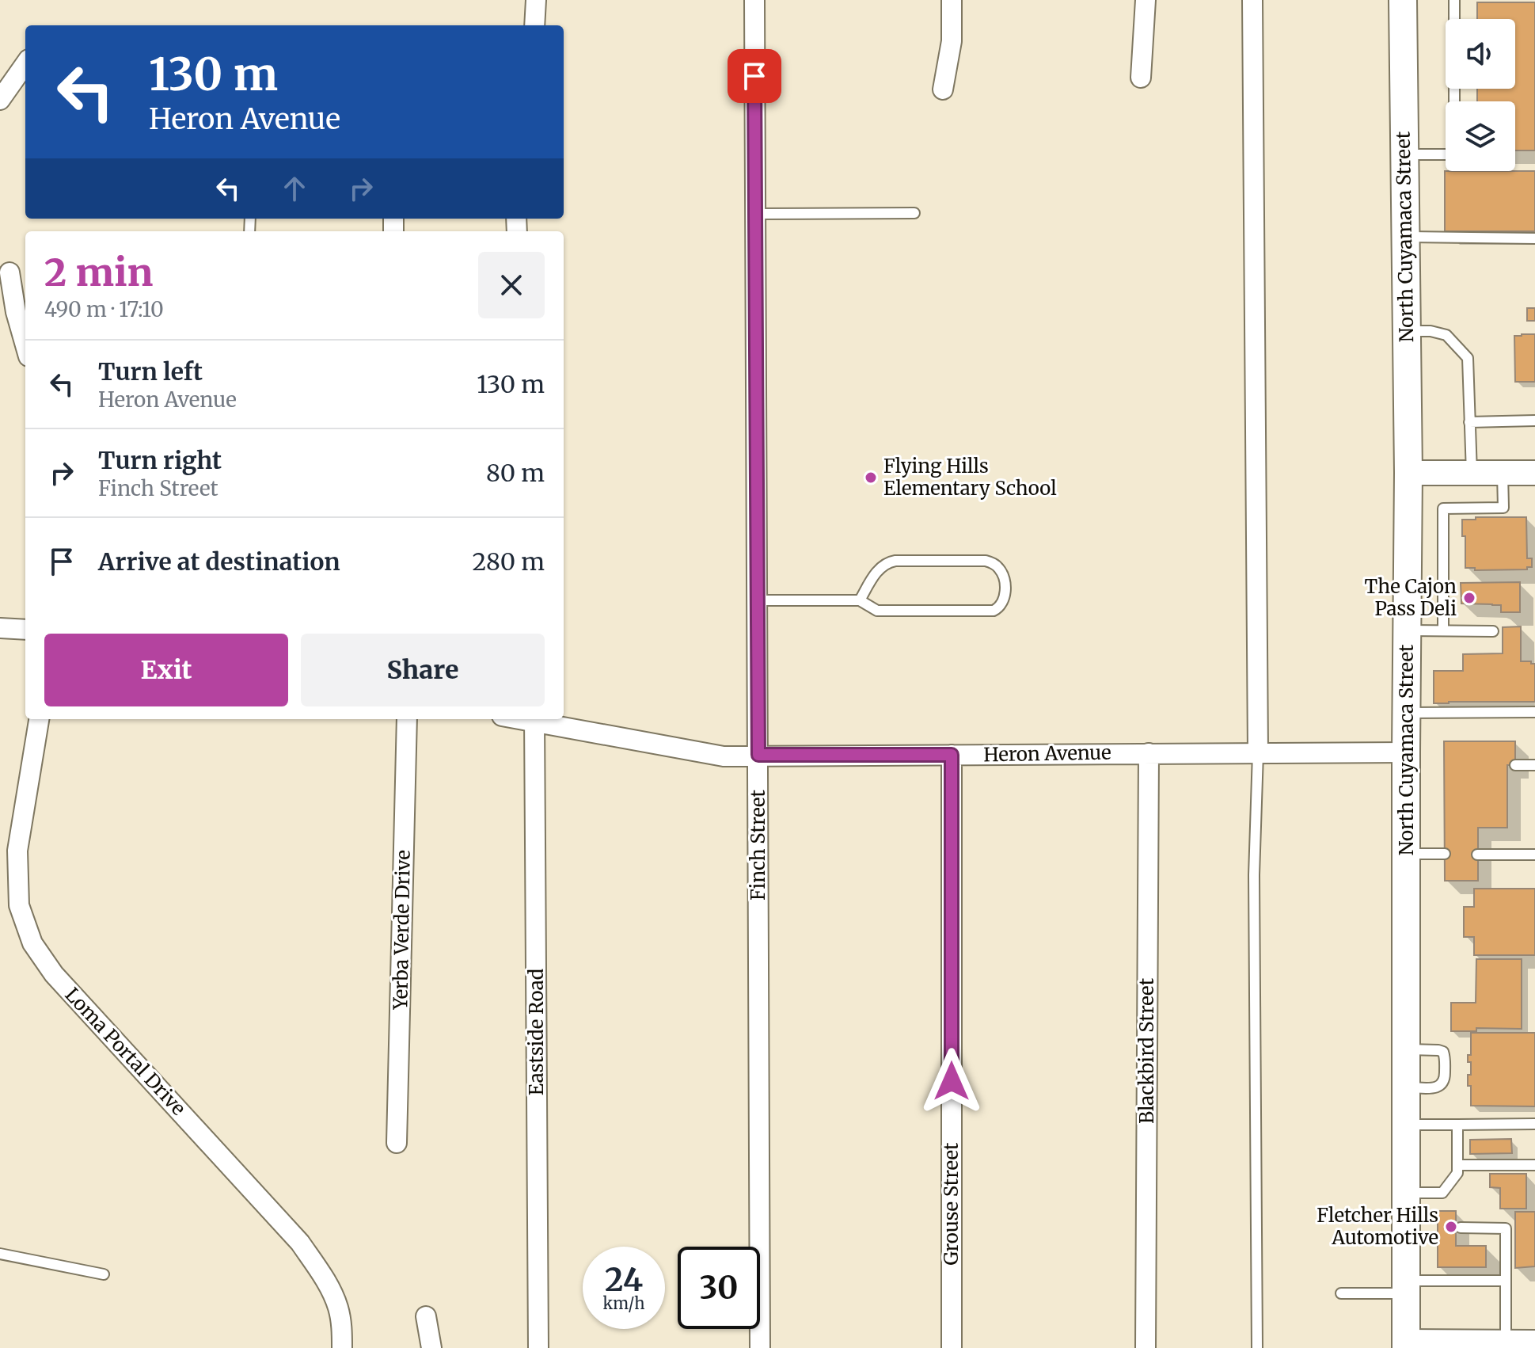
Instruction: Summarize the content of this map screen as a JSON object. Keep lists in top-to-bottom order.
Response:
{
  "streets": {
    "main road": ["North Cuyamaca Street"],
    "street": [
      "Heron Avenue",
      "Finch Street",
      "Yerba Verde Drive",
      "Eastside Road",
      "Blackbird Street",
      "Loma Portal Drive",
      "Grouse Street"
    ]
  },
  "crossings": [
    ["North Cuyamaca Street", "Heron Avenue"],
    ["Heron Avenue", "Finch Street"],
    ["Heron Avenue", "Eastside Road"],
    ["Heron Avenue", "Blackbird Street"],
    ["Heron Avenue", "Grouse Street"]
  ],
  "places": ["Flying Hills Elementary School", "The Cajon Pass Deli", "Fletcher Hills Automotive"],
  "page": {
    "turn": ["130 m", "Heron Avenue"],
    "heading": ["2 min", "490 m · 17:10"],
    "list": [
      {
        "name": "Turn left",
        "note": "Heron Avenue",
        "value": "130 m"
      },
      {
        "name": "Turn right",
        "note": "Finch Street",
        "value": "80 m"
      },
      {
        "name": "Arrive at destination",
        "value": "280 m"
      }
    ],
    "buttons": ["Exit", "Share"],
    "speed": "24 km/h",
    "limit": "30"
  }
}
